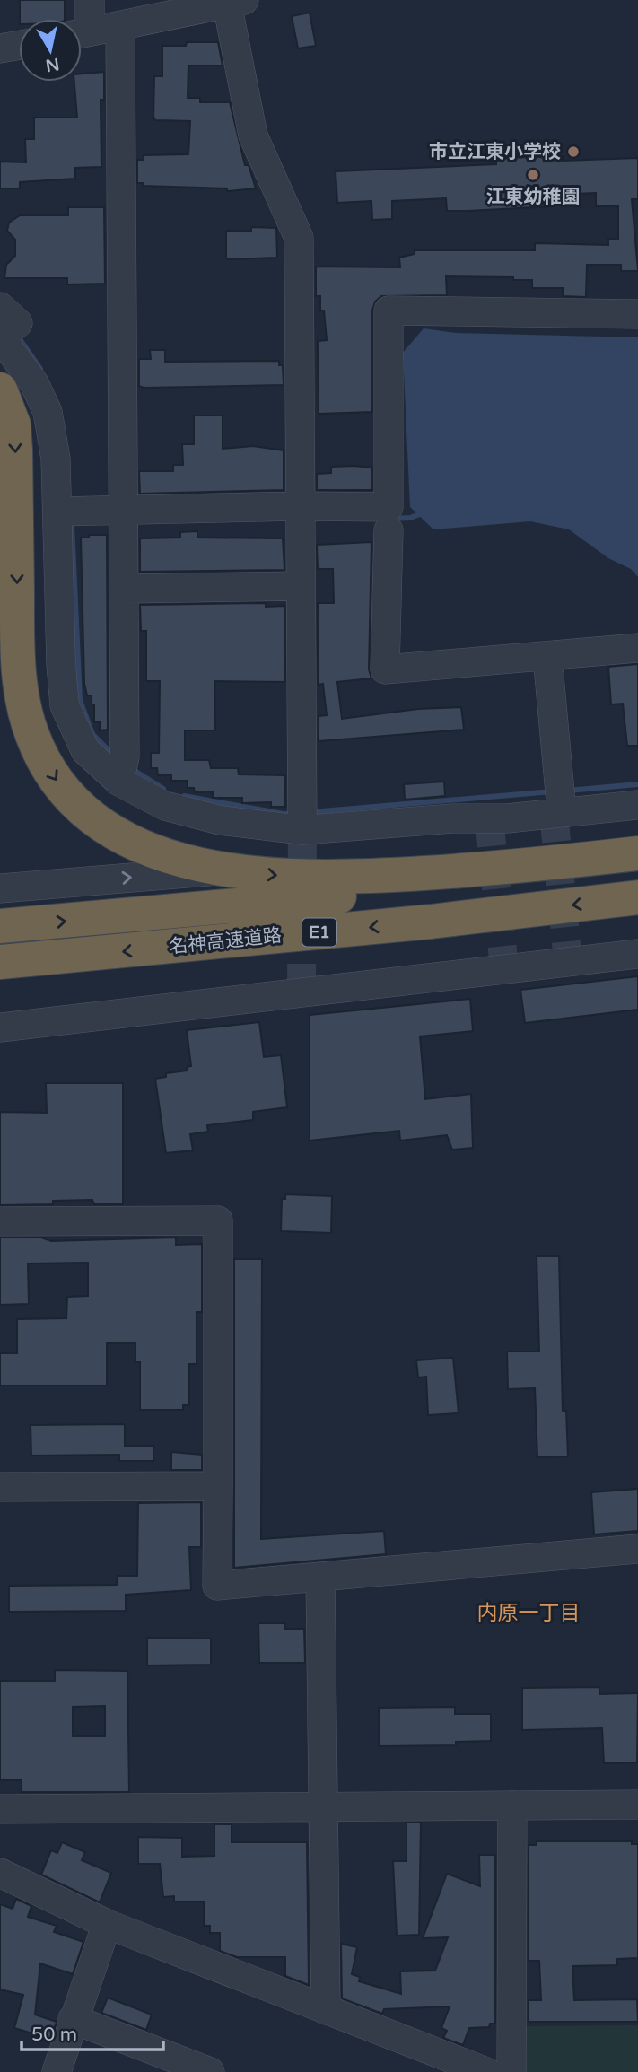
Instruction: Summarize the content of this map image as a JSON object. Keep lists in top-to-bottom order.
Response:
{
  "streets": {
    "highway": ["E1", "名神高速道路"]
  },
  "districts": ["内原一丁目"],
  "places": ["市立江東小学校", "江東幼稚園"],
  "scale_bar": "50 m",
  "north": "bottom"
}
